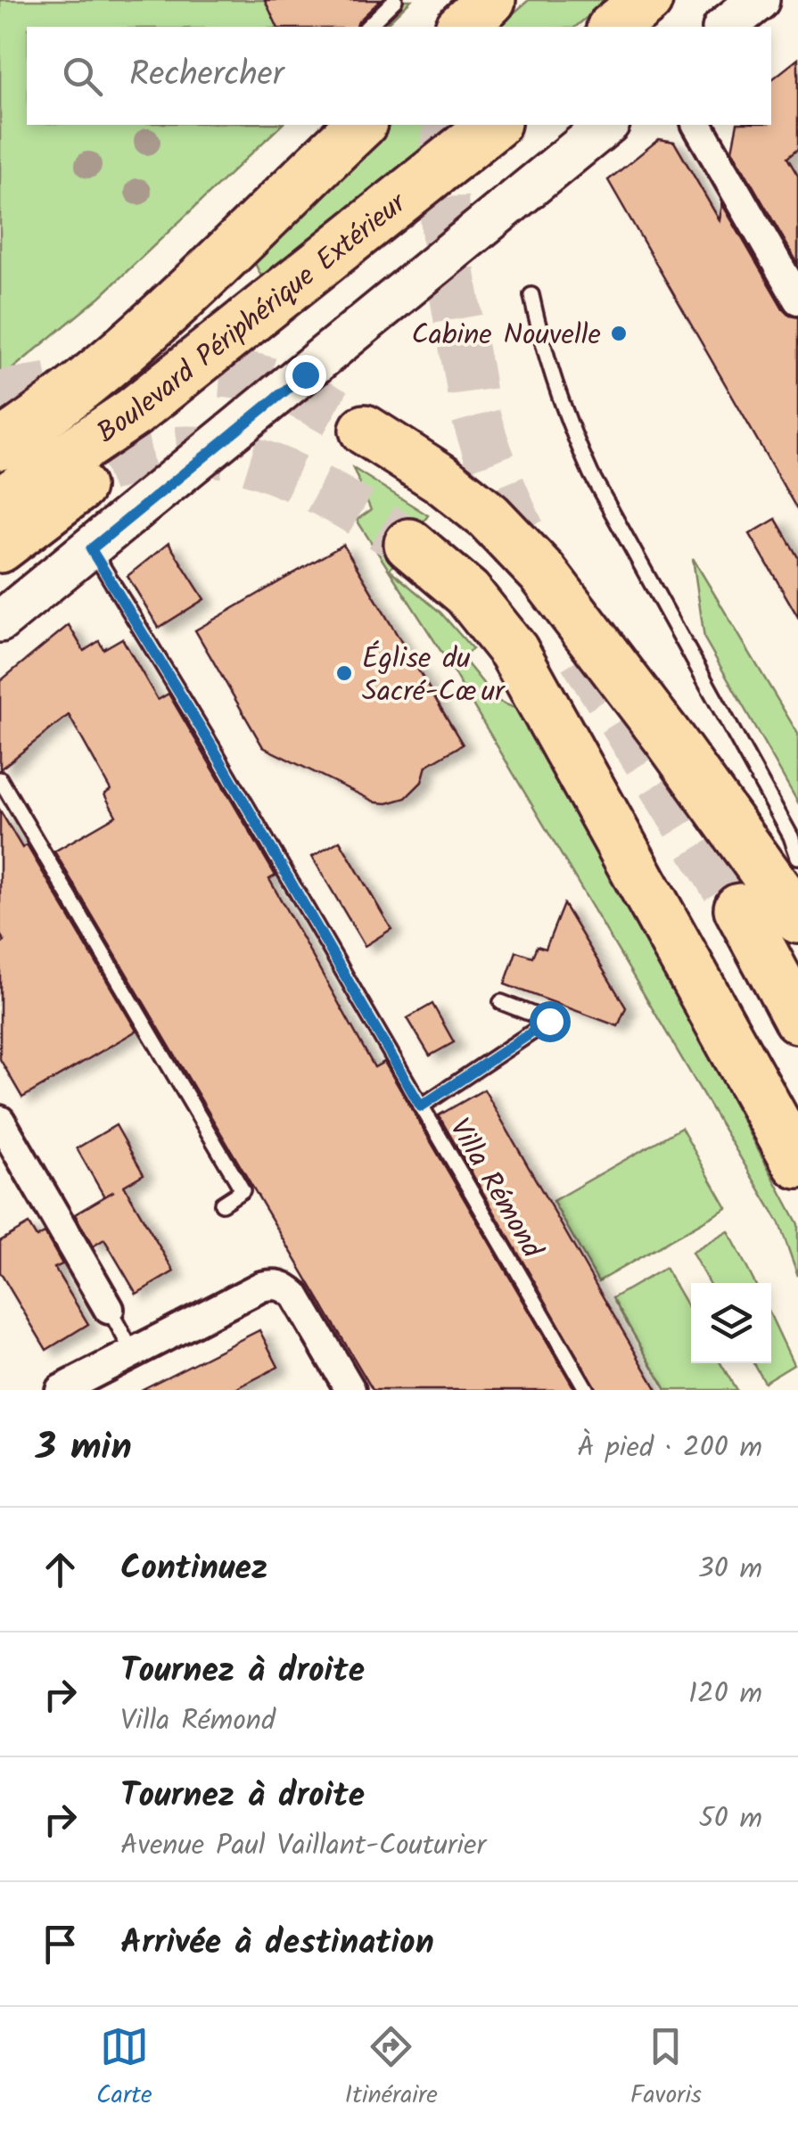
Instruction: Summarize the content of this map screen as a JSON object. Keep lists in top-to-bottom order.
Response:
{
  "streets": {
    "highway": ["Boulevard Périphérique Extérieur"],
    "lane": ["Villa Rémond"]
  },
  "places": ["Cabine Nouvelle", "Église du Sacré-Cœur"],
  "page": {
    "search": "Rechercher",
    "heading": ["3 min", "À pied · 200 m"],
    "list": [
      ["Continuez", "30 m"],
      ["Tournez à droite", "Villa Rémond", "120 m"],
      ["Tournez à droite", "Avenue Paul Vaillant-Couturier", "50 m"],
      "Arrivée à destination"
    ],
    "nav": ["Carte", "Itinéraire", "Favoris"]
  }
}
